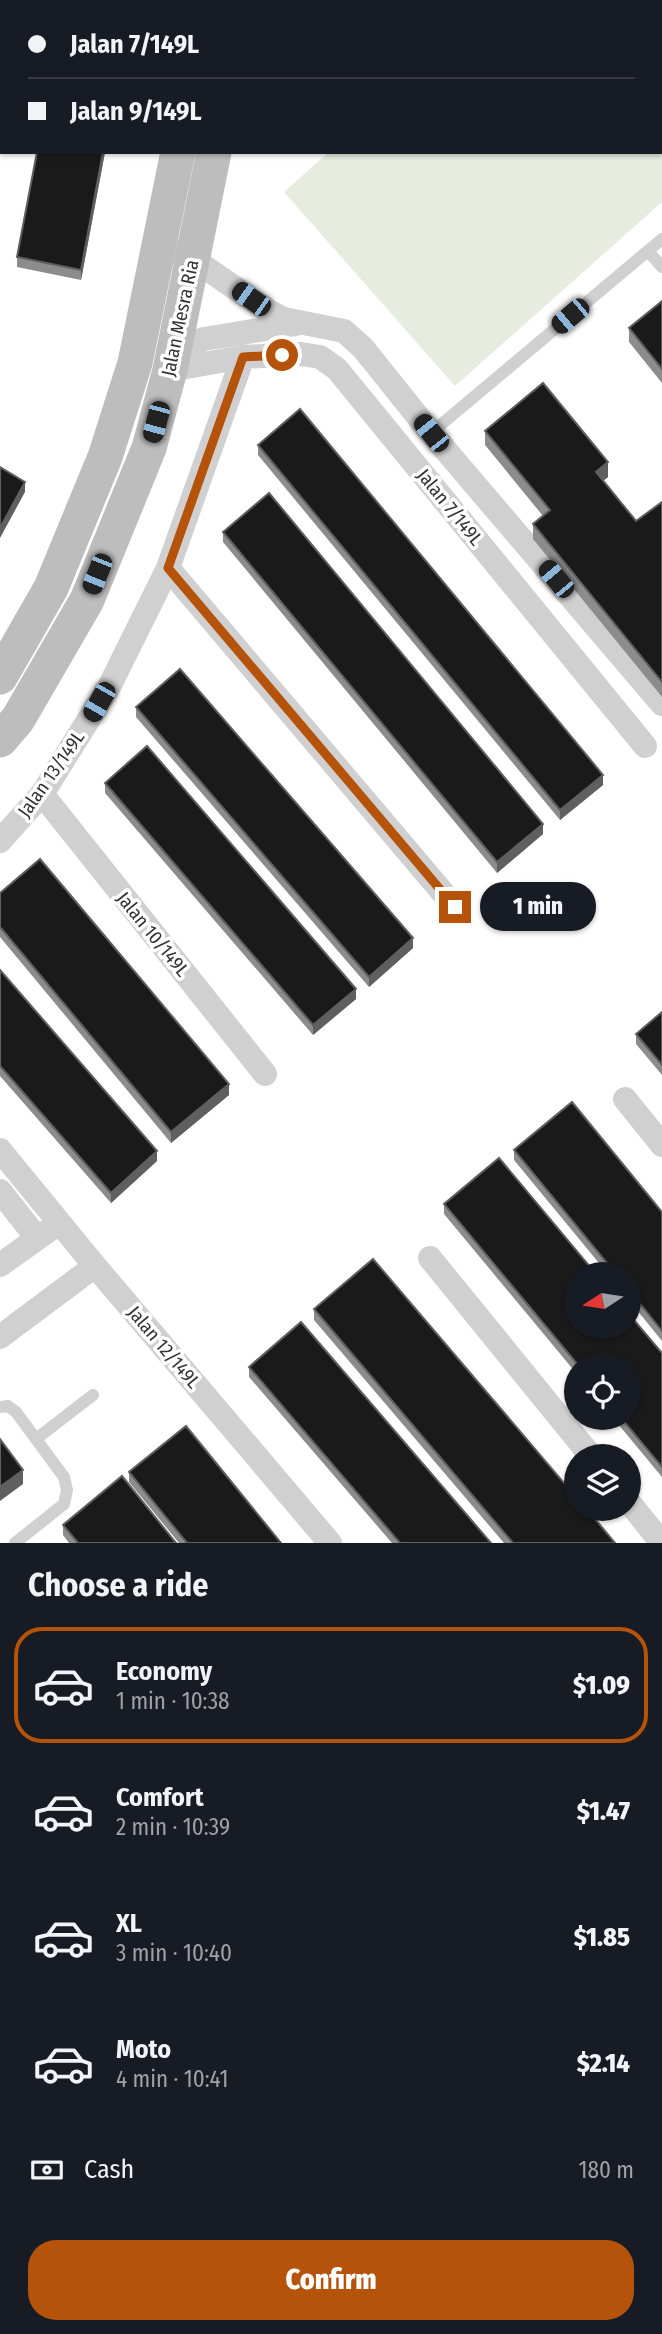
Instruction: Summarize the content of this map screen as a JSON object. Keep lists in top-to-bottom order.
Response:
{
  "streets": {
    "main road": ["Jalan Mesra Ria"],
    "street": [
      "Jalan 7/149L",
      "Jalan 13/149L",
      "Jalan 10/149L",
      "Jalan 12/149L"
    ]
  },
  "crossings": [
    ["Jalan Mesra Ria", "Jalan 7/149L"],
    ["Jalan 7/149L", "Jalan 13/149L"],
    ["Jalan 13/149L", "Jalan 10/149L"]
  ],
  "north": "left",
  "page": {
    "banner": ["Jalan 7/149L", "Jalan 9/149L"],
    "bubble": "1 min",
    "heading": "Choose a ride",
    "list": [
      {
        "name": "Economy",
        "note": "1 min · 10:38",
        "value": "$1.09"
      },
      {
        "name": "Comfort",
        "note": "2 min · 10:39",
        "value": "$1.47"
      },
      {
        "name": "XL",
        "note": "3 min · 10:40",
        "value": "$1.85"
      },
      {
        "name": "Moto",
        "note": "4 min · 10:41",
        "value": "$2.14"
      }
    ],
    "pay": ["Cash", "180 m"],
    "buttons": "Confirm"
  }
}
